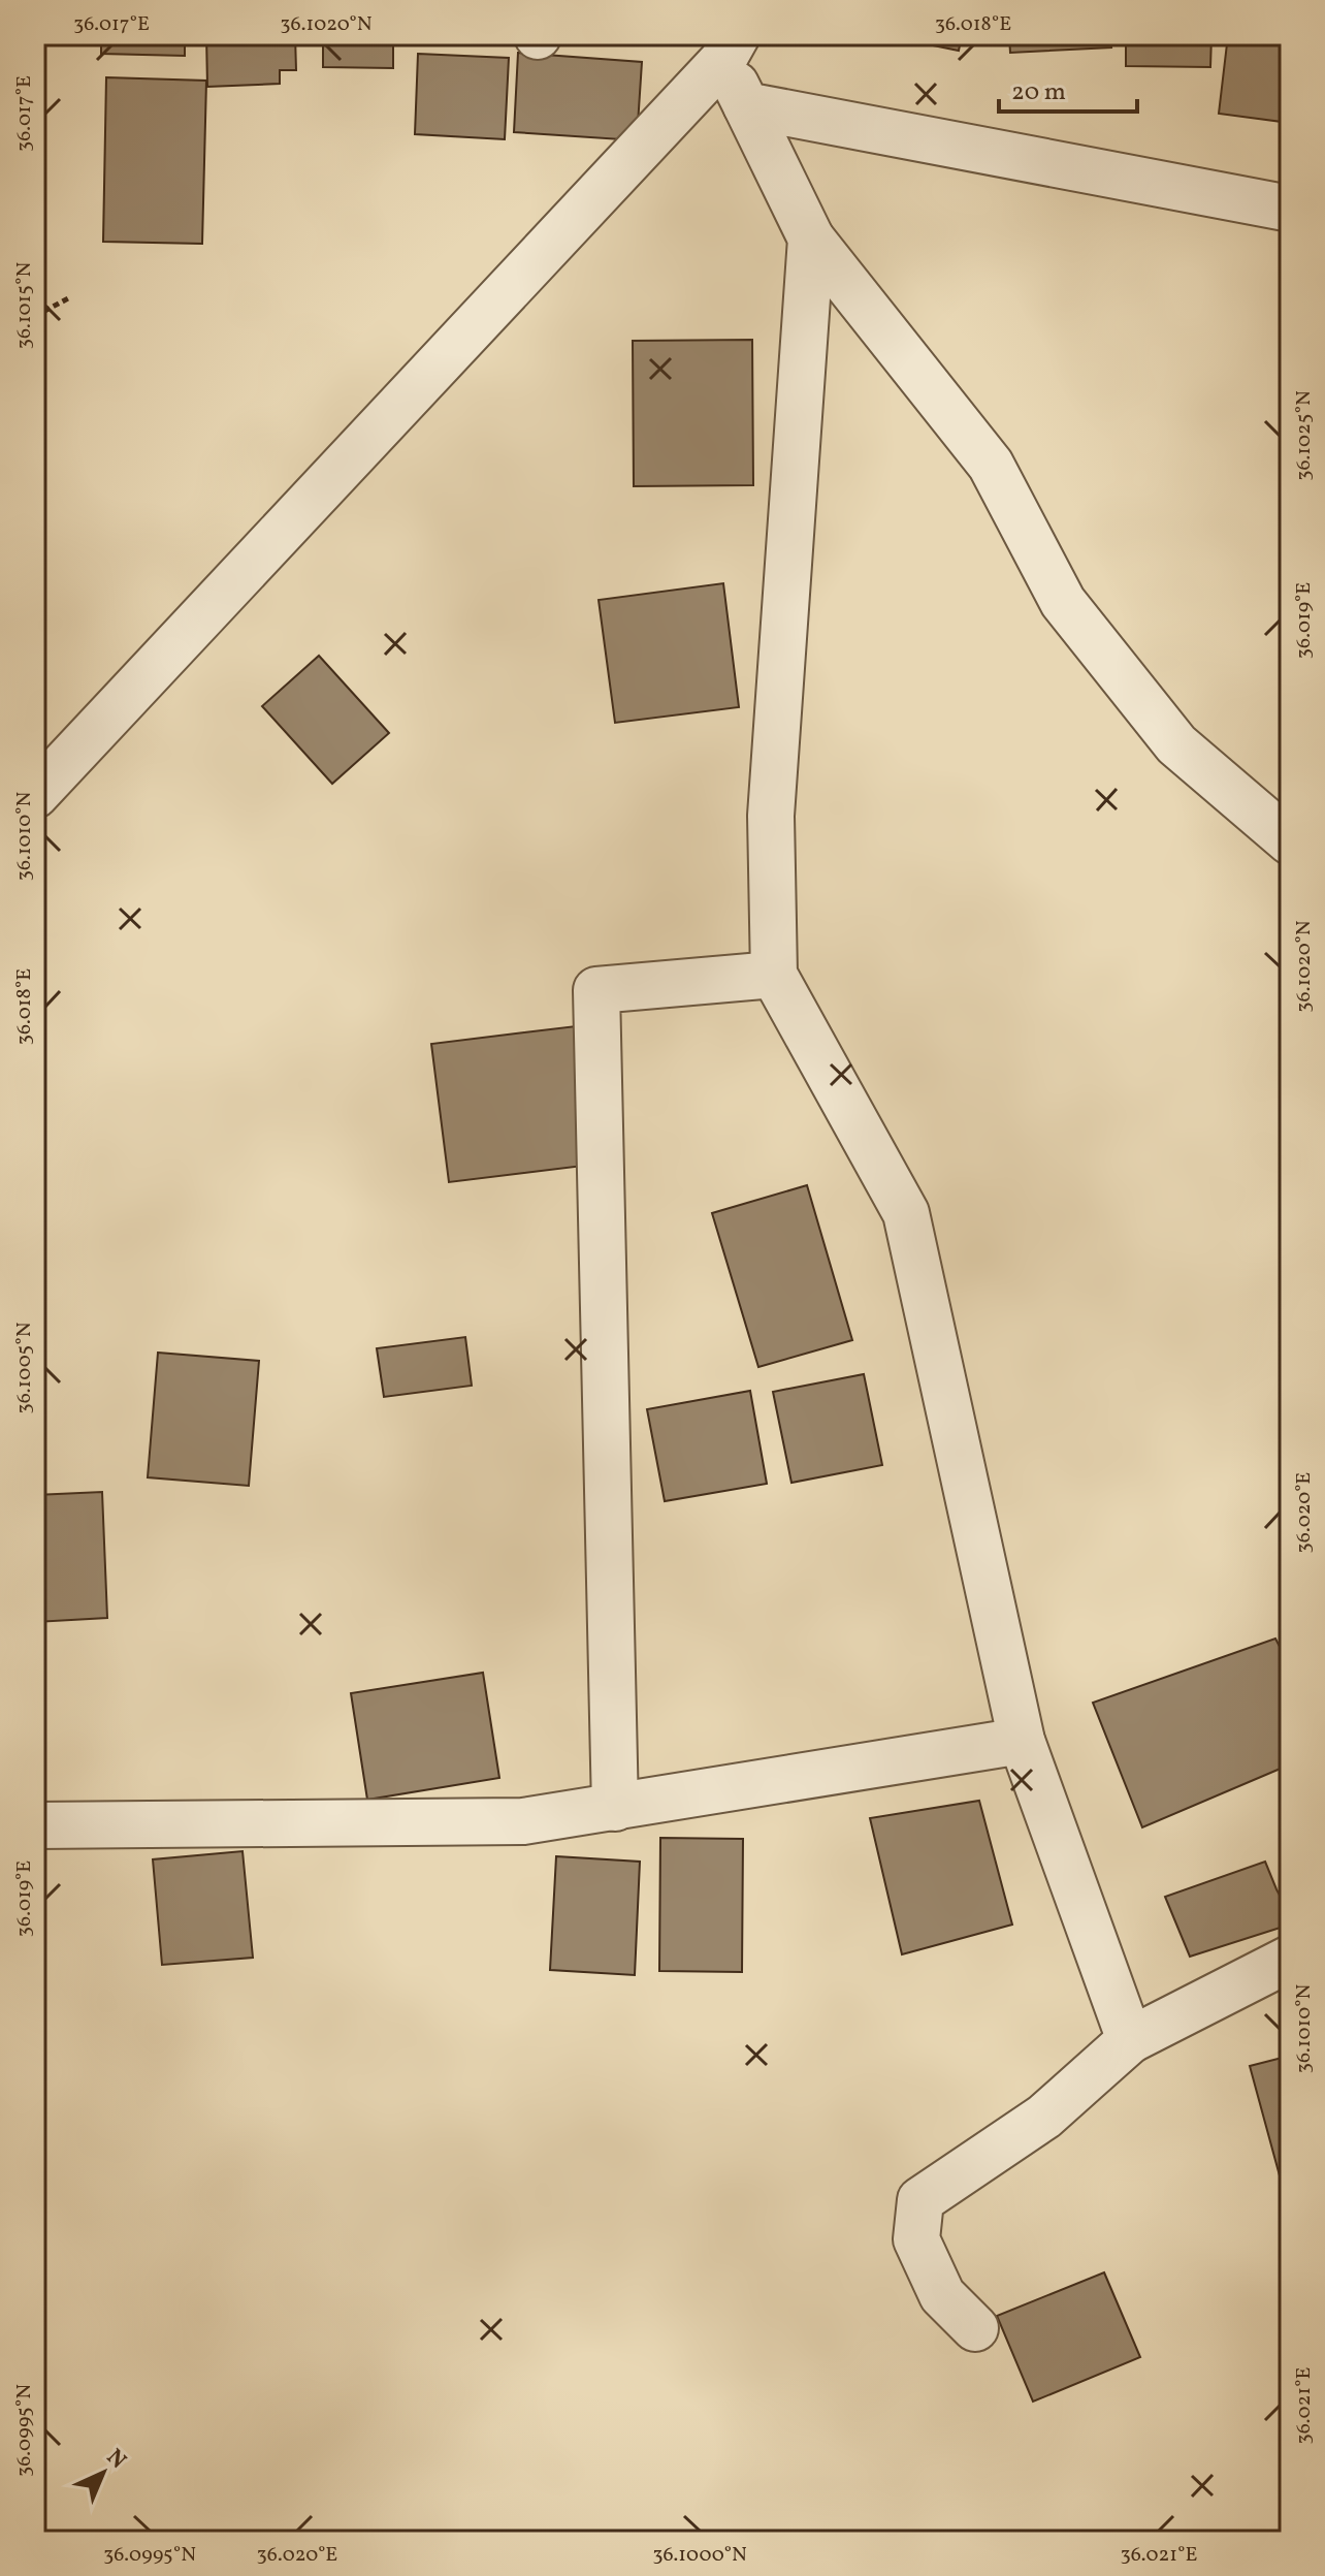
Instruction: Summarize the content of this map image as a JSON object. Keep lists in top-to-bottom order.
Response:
{
  "scale_bar": "20 m",
  "north": "top right",
  "coordinates": [
    "36.017°E",
    "36.1020°N",
    "36.018°E",
    "36.1015°N",
    "36.1025°N",
    "36.019°E",
    "36.1010°N",
    "36.1005°N",
    "36.020°E",
    "36.021°E",
    "36.0995°N",
    "36.1000°N"
  ]
}
